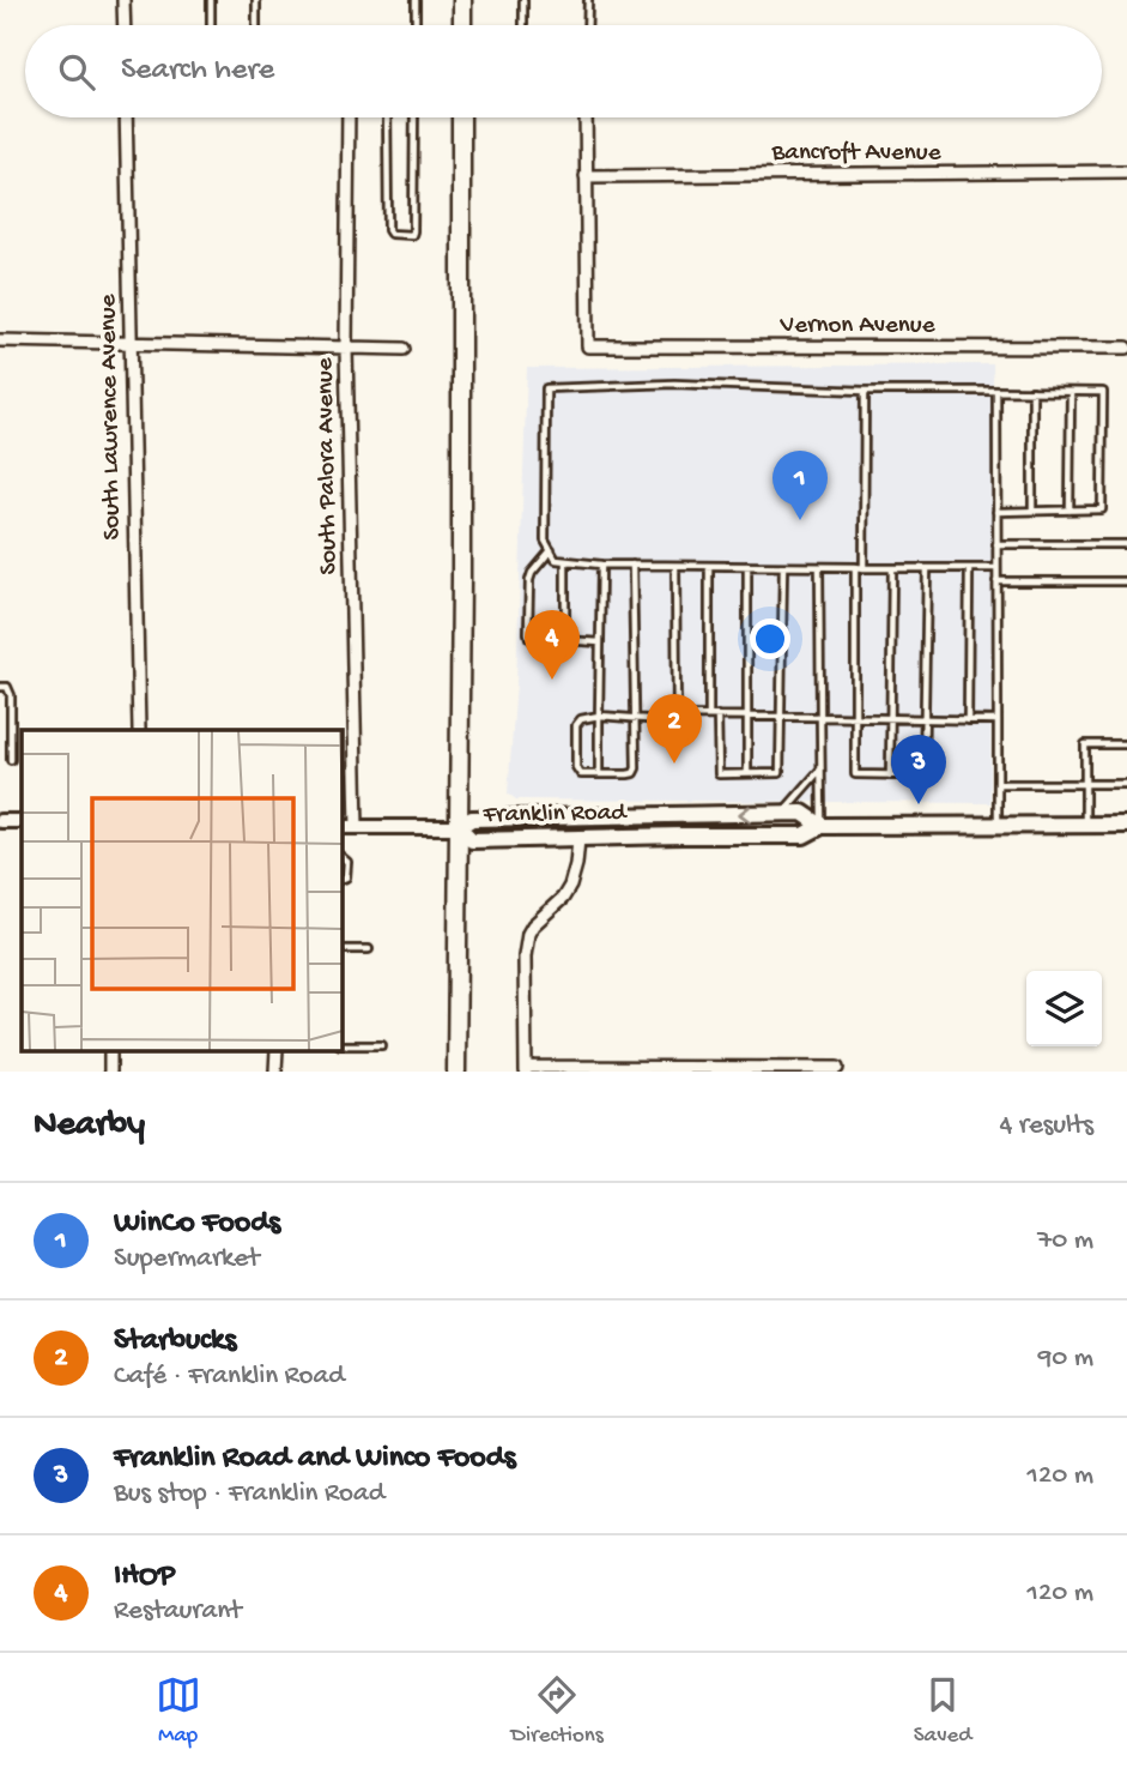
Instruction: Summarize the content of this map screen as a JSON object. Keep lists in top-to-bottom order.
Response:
{
  "streets": {
    "main road": ["Franklin Road"],
    "street": [
      "Bancroft Avenue",
      "Vernon Avenue",
      "South Lawrence Avenue",
      "South Palora Avenue"
    ]
  },
  "crossings": [
    ["Bancroft Avenue", "Vernon Avenue"]
  ],
  "page": {
    "search": "Search here",
    "pins": [
      "1",
      "4",
      "2",
      "3"
    ],
    "heading": ["Nearby", "4 results"],
    "list": [
      {
        "mark": "1",
        "name": "WinCo Foods",
        "note": "Supermarket",
        "value": "70 m"
      },
      {
        "mark": "2",
        "name": "Starbucks",
        "note": "Café · Franklin Road",
        "value": "90 m"
      },
      {
        "mark": "3",
        "name": "Franklin Road and Winco Foods",
        "note": "Bus stop · Franklin Road",
        "value": "120 m"
      },
      {
        "mark": "4",
        "name": "IHOP",
        "note": "Restaurant",
        "value": "120 m"
      }
    ],
    "nav": ["Map", "Directions", "Saved"]
  }
}
